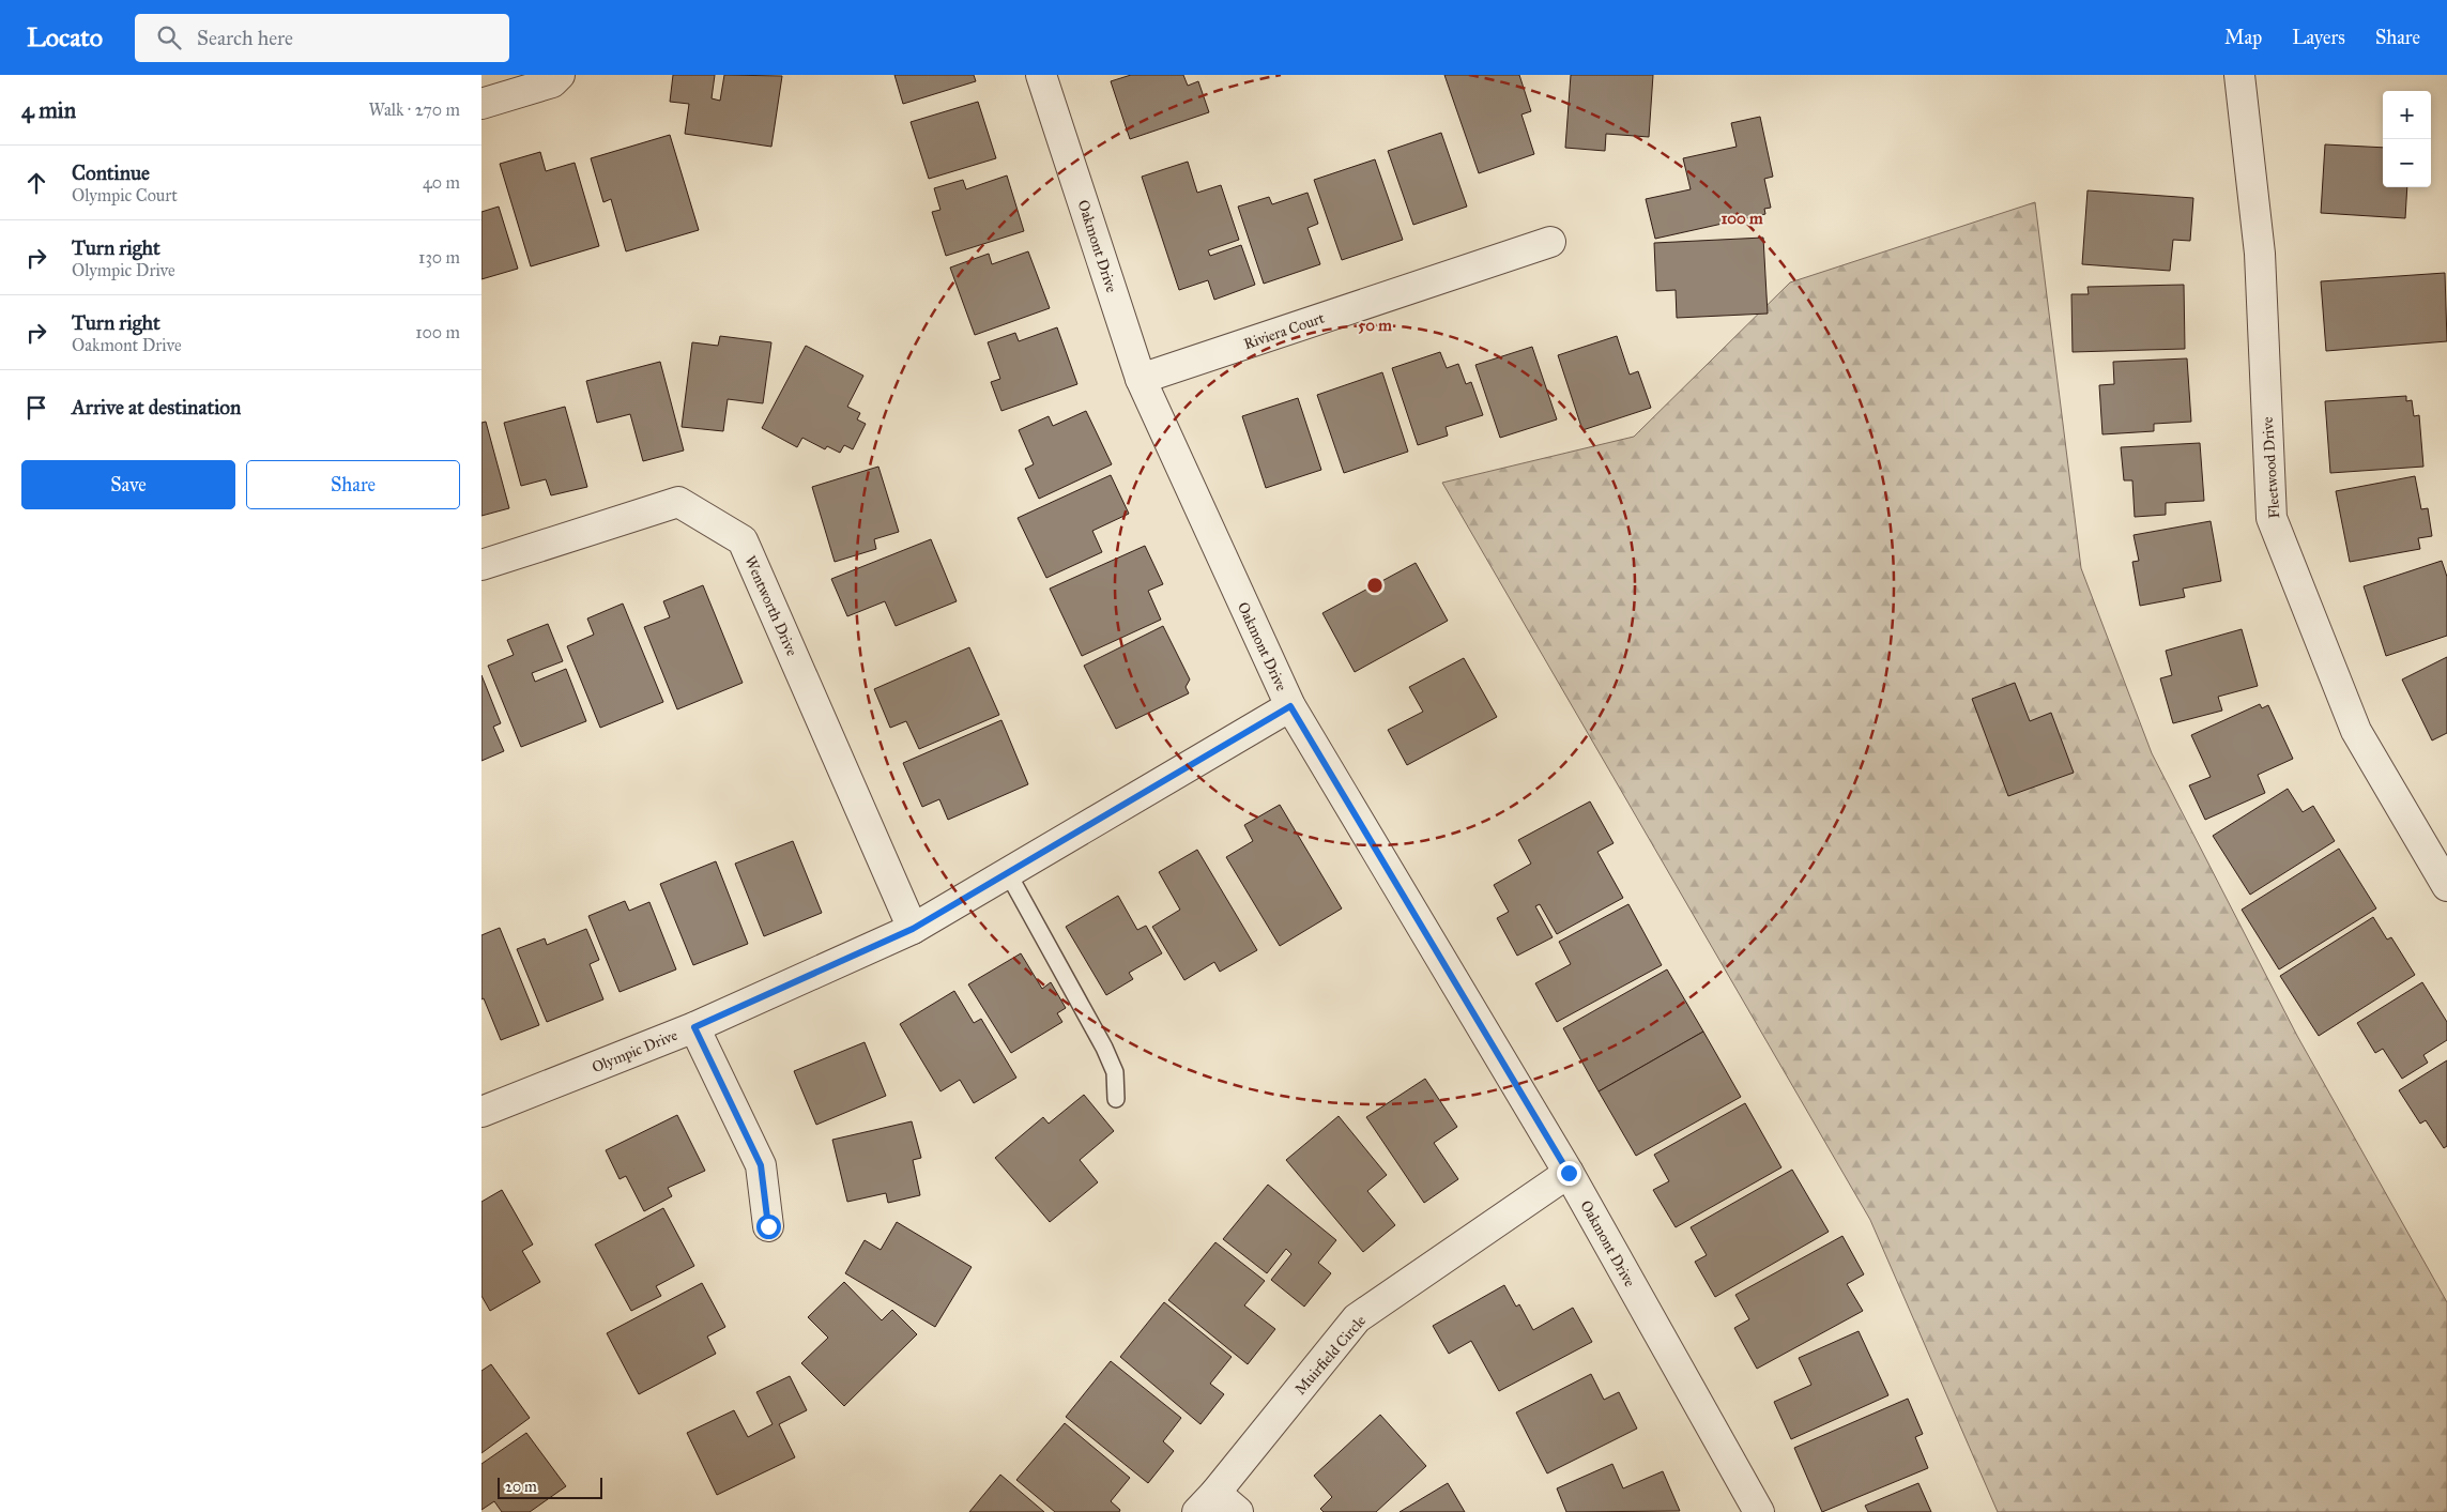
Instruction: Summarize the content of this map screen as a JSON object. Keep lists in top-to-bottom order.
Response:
{
  "streets": {
    "street": [
      "Oakmont Drive",
      "Riviera Court",
      "Fleetwood Drive",
      "Wentworth Drive",
      "Olympic Drive",
      "Muirfield Circle"
    ]
  },
  "crossings": [
    ["Oakmont Drive", "Riviera Court"],
    ["Oakmont Drive", "Olympic Drive"],
    ["Oakmont Drive", "Muirfield Circle"],
    ["Wentworth Drive", "Olympic Drive"]
  ],
  "scale_bar": "20 m",
  "page": {
    "header": "Locato",
    "search": "Search here",
    "nav": ["Map", "Layers", "Share"],
    "heading": ["4 min", "Walk · 270 m"],
    "map_buttons": ["+", "−"],
    "list": [
      ["Continue", "Olympic Court", "40 m"],
      ["Turn right", "Olympic Drive", "130 m"],
      ["Turn right", "Oakmont Drive", "100 m"],
      "Arrive at destination"
    ],
    "buttons": ["Save", "Share"],
    "scale": "20 m"
  },
  "rings": ["100 m", "50 m"]
}
